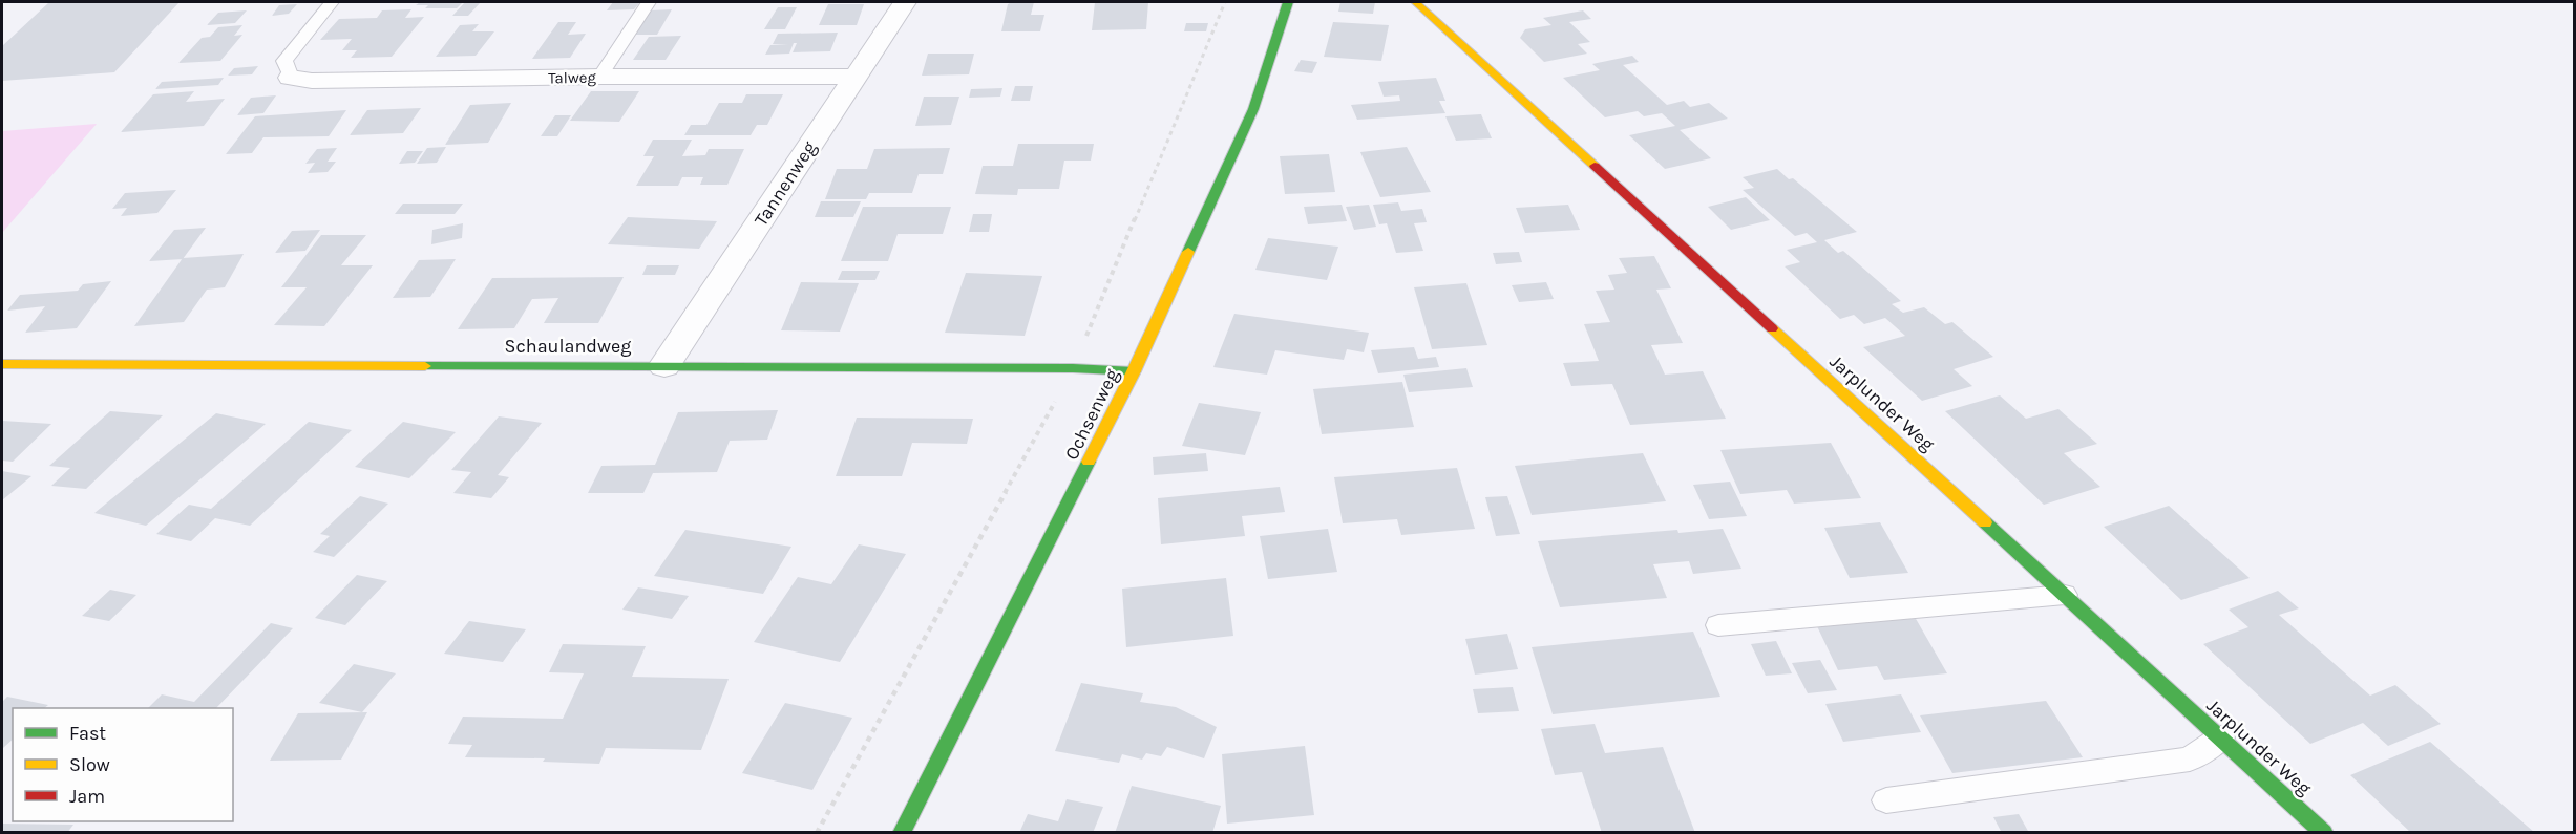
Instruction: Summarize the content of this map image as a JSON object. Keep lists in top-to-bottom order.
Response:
{
  "streets": {
    "street": [
      "Talweg",
      "Tannenweg",
      "Schaulandweg",
      "Jarplunder Weg",
      "Ochsenweg"
    ]
  },
  "crossings": [
    ["Talweg", "Tannenweg"],
    ["Tannenweg", "Schaulandweg"],
    ["Schaulandweg", "Ochsenweg"]
  ],
  "legend": ["Fast", "Slow", "Jam"]
}
